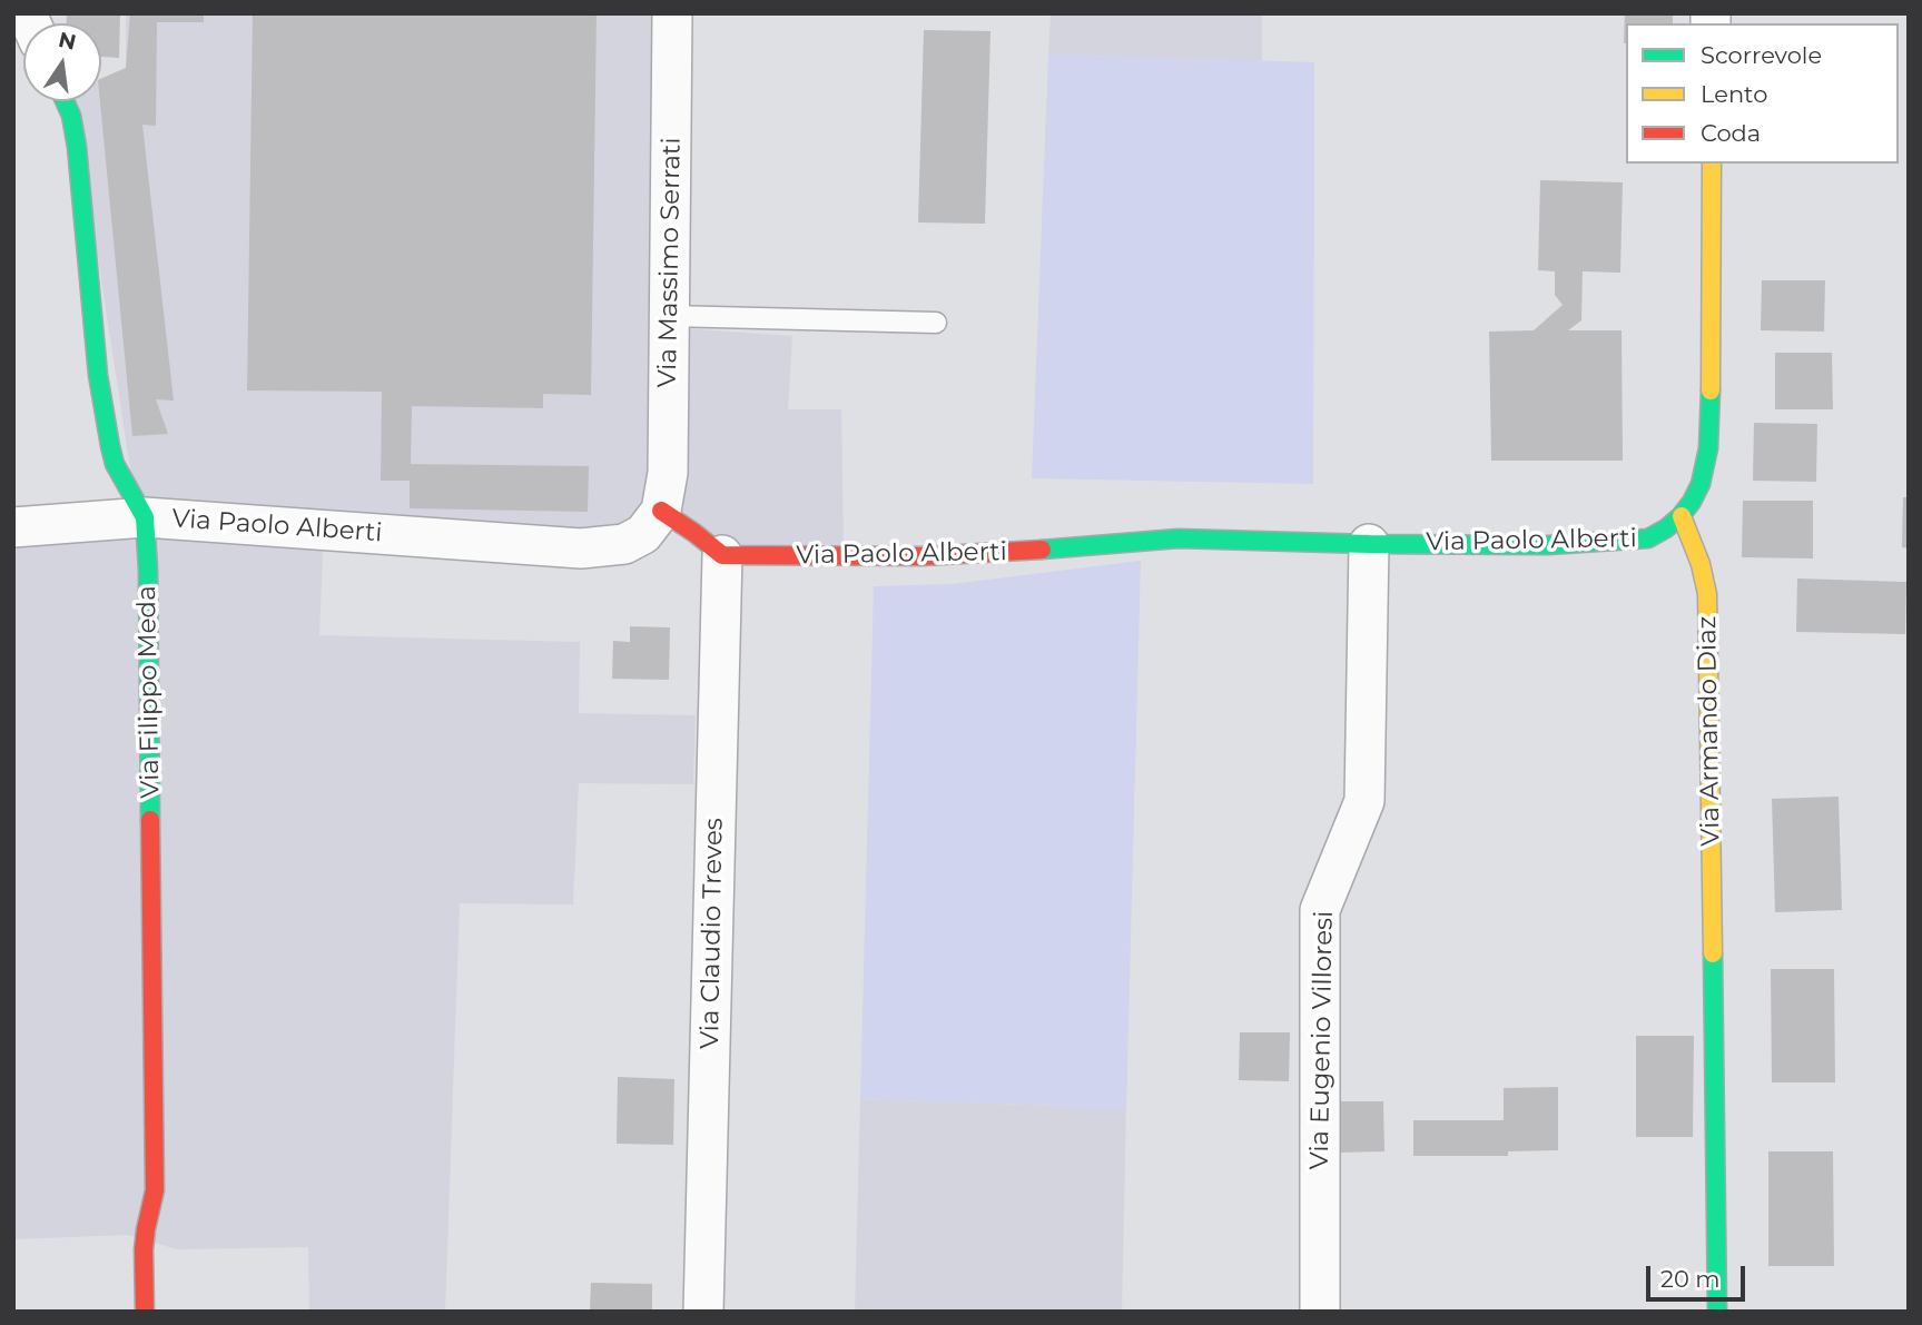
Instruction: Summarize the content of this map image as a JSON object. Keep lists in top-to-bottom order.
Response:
{
  "streets": {
    "street": [
      "Via Massimo Serrati",
      "Via Paolo Alberti",
      "Via Filippo Meda",
      "Via Armando Diaz",
      "Via Claudio Treves",
      "Via Eugenio Villoresi"
    ]
  },
  "crossings": [
    ["Via Massimo Serrati", "Via Paolo Alberti"],
    ["Via Paolo Alberti", "Via Filippo Meda"],
    ["Via Paolo Alberti", "Via Armando Diaz"],
    ["Via Paolo Alberti", "Via Claudio Treves"],
    ["Via Paolo Alberti", "Via Eugenio Villoresi"]
  ],
  "legend": ["Scorrevole", "Lento", "Coda"],
  "scale_bar": "20 m",
  "north": "top"
}
